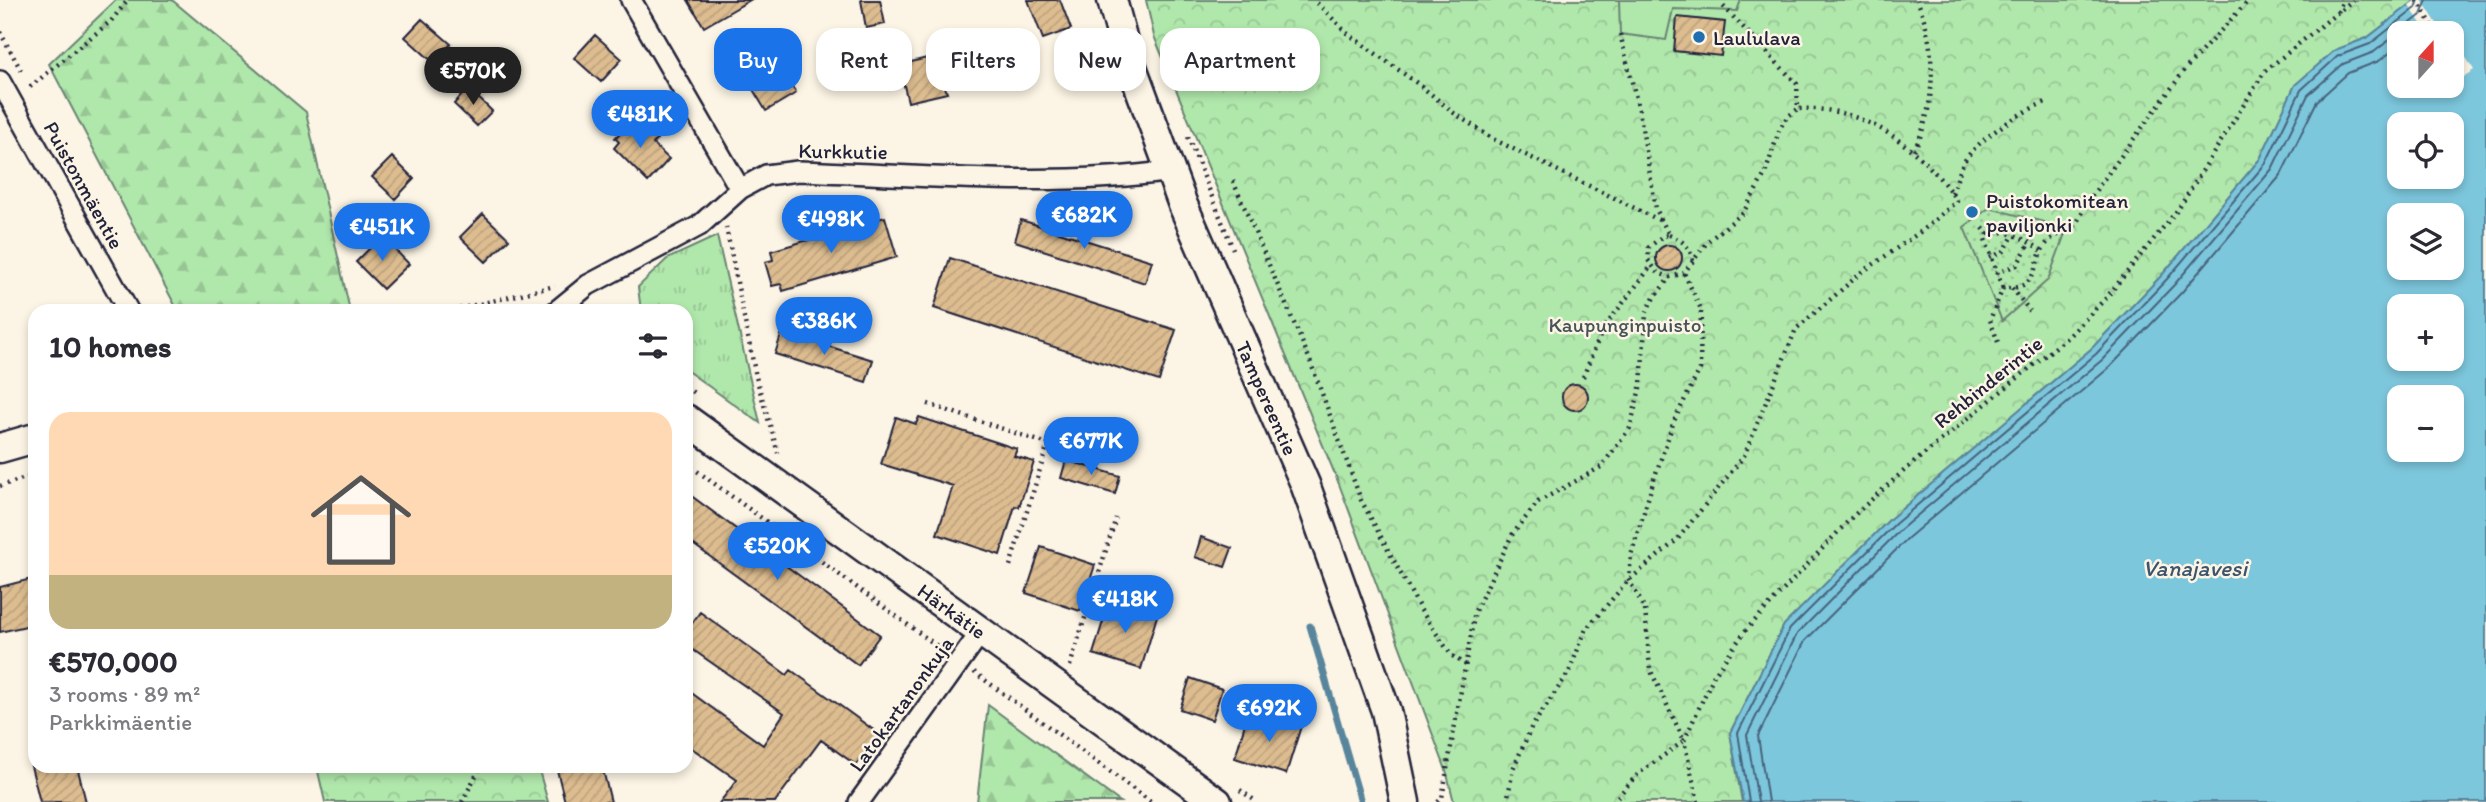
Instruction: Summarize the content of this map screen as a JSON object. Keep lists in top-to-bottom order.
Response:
{
  "streets": {
    "main road": ["Tampereentie", "Härkätie"],
    "street": ["Kurkkutie", "Puistonmäentie", "Latokartanonkuja"],
    "path": ["Rehbinderintie"]
  },
  "crossings": [
    ["Kurkkutie", "Tampereentie"],
    ["Härkätie", "Latokartanonkuja"]
  ],
  "water": ["Vanajavesi"],
  "parks": ["Kaupunginpuisto"],
  "places": ["Laululava", "Puistokomitean paviljonki"],
  "north": "top",
  "page": {
    "map_buttons": ["+", "−"],
    "chip": [
      "Buy",
      "Rent",
      "Filters",
      "New",
      "Apartment"
    ],
    "price": [
      "€570K",
      "€481K",
      "€682K",
      "€498K",
      "€451K",
      "€386K",
      "€677K",
      "€520K",
      "€418K",
      "€692K"
    ],
    "heading": "10 homes",
    "list": [
      {
        "name": "€570,000",
        "note": "3 rooms · 89 m² · Parkkimäentie"
      }
    ]
  }
}
